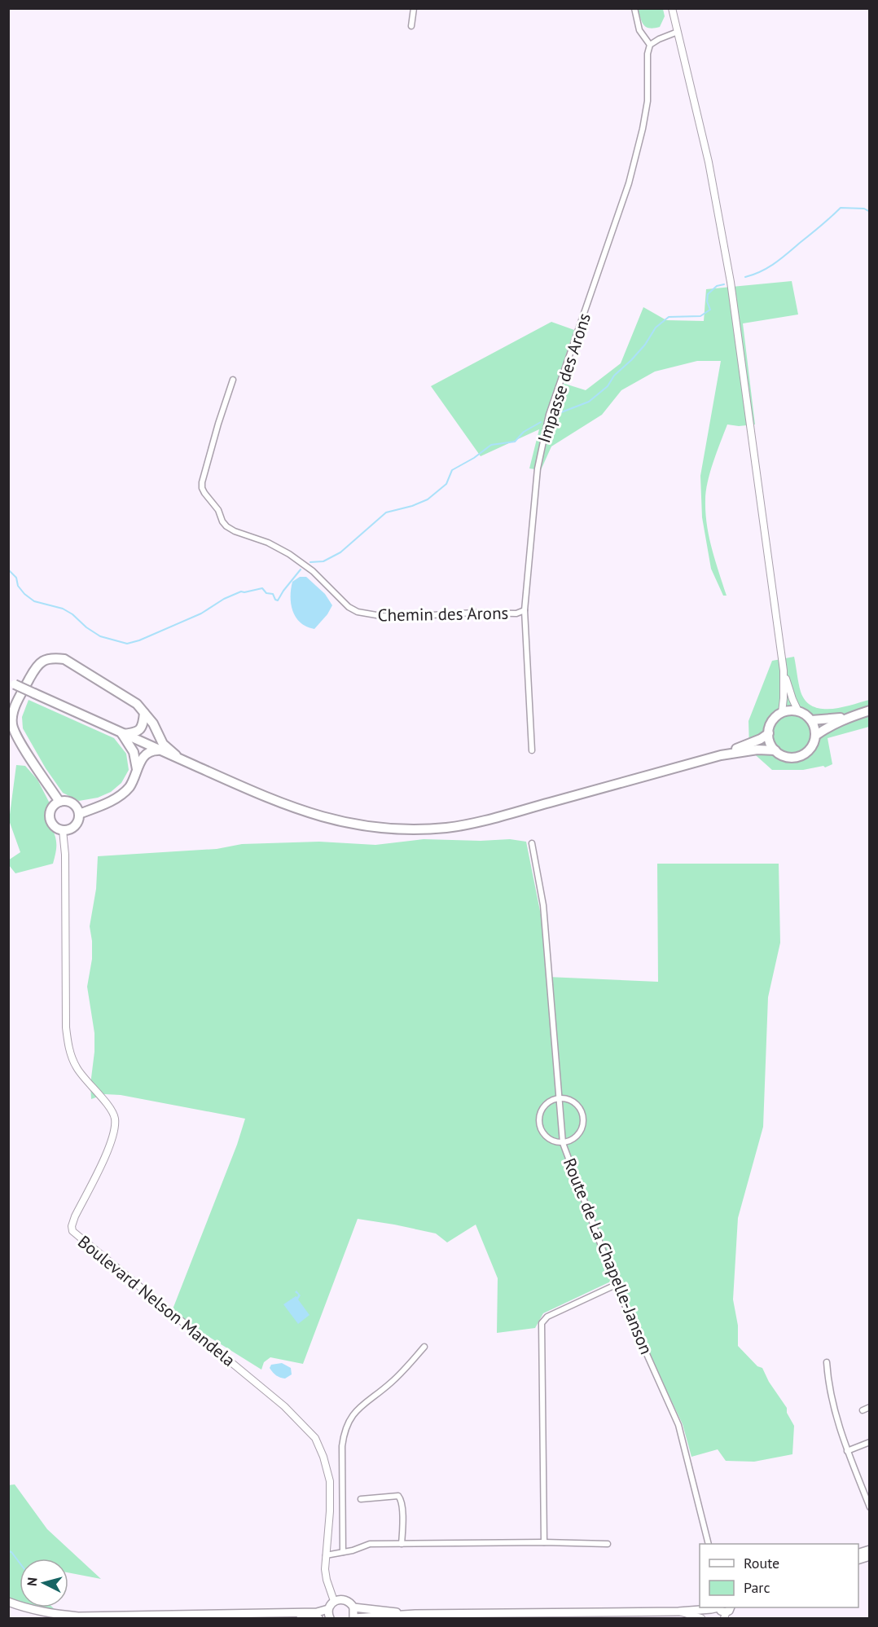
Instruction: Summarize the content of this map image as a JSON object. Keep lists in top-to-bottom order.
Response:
{
  "streets": {
    "street": [
      "Impasse des Arons",
      "Chemin des Arons",
      "Route de La Chapelle-Janson",
      "Boulevard Nelson Mandela"
    ]
  },
  "crossings": [
    ["Impasse des Arons", "Chemin des Arons"]
  ],
  "legend": ["Route", "Parc"],
  "north": "left"
}
